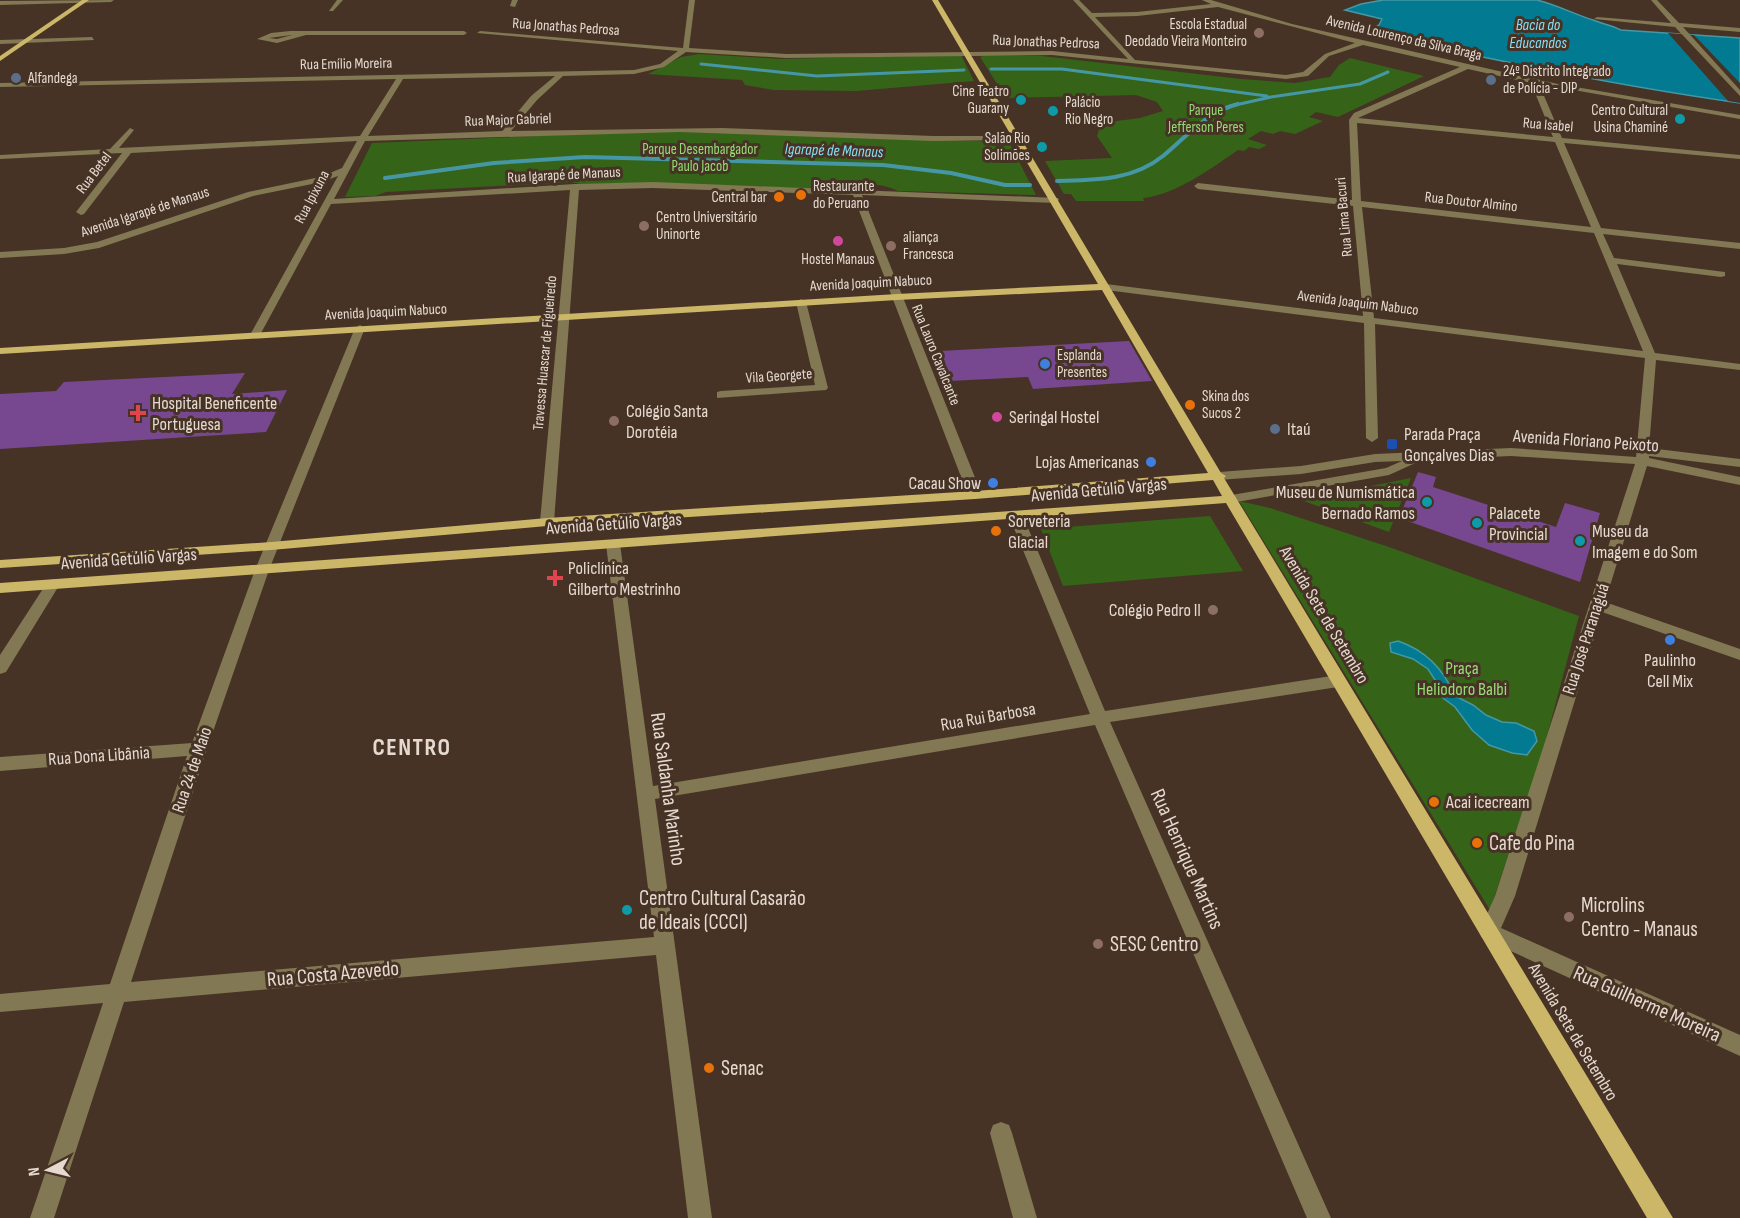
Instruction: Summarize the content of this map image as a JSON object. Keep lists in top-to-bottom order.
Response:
{
  "streets": {
    "main road": ["Avenida Joaquim Nabuco", "Avenida Getúlio Vargas", "Avenida Sete de Setembro"],
    "street": [
      "Rua Jonathas Pedrosa",
      "Avenida Lourenço da Silva Braga",
      "Rua Emílio Moreira",
      "Rua Major Gabriel",
      "Rua Isabel",
      "Rua Betel",
      "Rua Igarapé de Manaus",
      "Rua Ipixuna",
      "Rua Doutor Almino",
      "Avenida Igarapé de Manaus",
      "Rua Lima Bacuri",
      "Travessa Huascar de Figueiredo",
      "Rua Lauro Cavalcante",
      "Vila Georgete",
      "Avenida Floriano Peixoto",
      "Rua José Paranaguá",
      "Rua Rui Barbosa",
      "Rua Dona Libânia",
      "Rua 24 de Maio",
      "Rua Saldanha Marinho",
      "Rua Henrique Martins",
      "Rua Costa Azevedo",
      "Rua Guilherme Moreira"
    ]
  },
  "crossings": [
    ["Rua Jonathas Pedrosa", "Avenida Lourenço da Silva Braga"],
    ["Rua Jonathas Pedrosa", "Rua Emílio Moreira"],
    ["Rua Jonathas Pedrosa", "Avenida Sete de Setembro"],
    ["Avenida Lourenço da Silva Braga", "Rua José Paranaguá"],
    ["Rua Emílio Moreira", "Rua Ipixuna"],
    ["Rua Major Gabriel", "Rua Betel"],
    ["Rua Major Gabriel", "Rua Ipixuna"],
    ["Rua Major Gabriel", "Avenida Sete de Setembro"],
    ["Rua Isabel", "Rua Lima Bacuri"],
    ["Rua Isabel", "Rua José Paranaguá"],
    ["Rua Igarapé de Manaus", "Rua Ipixuna"],
    ["Rua Igarapé de Manaus", "Avenida Igarapé de Manaus"],
    ["Rua Igarapé de Manaus", "Travessa Huascar de Figueiredo"],
    ["Rua Igarapé de Manaus", "Rua Lauro Cavalcante"],
    ["Rua Igarapé de Manaus", "Avenida Sete de Setembro"],
    ["Rua Ipixuna", "Avenida Igarapé de Manaus"],
    ["Rua Ipixuna", "Avenida Joaquim Nabuco"],
    ["Rua Doutor Almino", "Rua Lima Bacuri"],
    ["Rua Doutor Almino", "Rua José Paranaguá"],
    ["Rua Lima Bacuri", "Avenida Joaquim Nabuco"],
    ["Avenida Joaquim Nabuco", "Travessa Huascar de Figueiredo"],
    ["Avenida Joaquim Nabuco", "Rua Lauro Cavalcante"],
    ["Avenida Joaquim Nabuco", "Vila Georgete"],
    ["Avenida Joaquim Nabuco", "Avenida Sete de Setembro"],
    ["Avenida Joaquim Nabuco", "Rua José Paranaguá"],
    ["Avenida Joaquim Nabuco", "Rua 24 de Maio"],
    ["Travessa Huascar de Figueiredo", "Avenida Getúlio Vargas"],
    ["Rua Lauro Cavalcante", "Avenida Getúlio Vargas"],
    ["Avenida Floriano Peixoto", "Avenida Getúlio Vargas"],
    ["Avenida Floriano Peixoto", "Avenida Sete de Setembro"],
    ["Avenida Floriano Peixoto", "Rua José Paranaguá"],
    ["Avenida Getúlio Vargas", "Avenida Sete de Setembro"],
    ["Avenida Getúlio Vargas", "Rua 24 de Maio"],
    ["Avenida Getúlio Vargas", "Rua Saldanha Marinho"],
    ["Avenida Getúlio Vargas", "Rua Henrique Martins"],
    ["Avenida Sete de Setembro", "Rua José Paranaguá"],
    ["Avenida Sete de Setembro", "Rua Rui Barbosa"],
    ["Avenida Sete de Setembro", "Rua Guilherme Moreira"],
    ["Rua José Paranaguá", "Rua Guilherme Moreira"],
    ["Rua Rui Barbosa", "Rua Saldanha Marinho"],
    ["Rua Rui Barbosa", "Rua Henrique Martins"],
    ["Rua Dona Libânia", "Rua 24 de Maio"],
    ["Rua 24 de Maio", "Rua Costa Azevedo"],
    ["Rua Saldanha Marinho", "Rua Costa Azevedo"]
  ],
  "districts": ["CENTRO"],
  "water": ["Bacia do Educandos", "Igarapé de Manaus"],
  "parks": ["Parque Jefferson Peres", "Parque Desembargador Paulo Jacob", "Praça Heliodoro Balbi"],
  "places": {
    "other": [
      "Escola Estadual Deodado Vieira Monteiro",
      "Alfandega",
      "24º Distrito Integrado de Polícia - DIP",
      "Cine Teatro Guarany",
      "Palácio Rio Negro",
      "Centro Cultural Usina Chaminé",
      "Salão Rio Solimões",
      "Restaurante do Peruano",
      "Central bar",
      "Centro Universitário Uninorte",
      "Hostel Manaus",
      "aliança Francesca",
      "Esplanda Presentes",
      "Skina dos Sucos 2",
      "Seringal Hostel",
      "Colégio Santa Dorotéia",
      "Itaú",
      "Lojas Americanas",
      "Cacau Show",
      "Museu de Numismática Bernado Ramos",
      "Palacete Provincial",
      "Sorveteria Glacial",
      "Museu da Imagem e do Som",
      "Colégio Pedro II",
      "Paulinho Cell Mix",
      "Acai icecream",
      "Cafe do Pina",
      "Centro Cultural Casarão de Ideais (CCCI)",
      "Microlins Centro - Manaus",
      "SESC Centro",
      "Senac"
    ],
    "health": ["Hospital Beneficente Portuguesa", "Policlínica Gilberto Mestrinho"],
    "transit": ["Parada Praça Gonçalves Dias"]
  },
  "north": "left"
}
